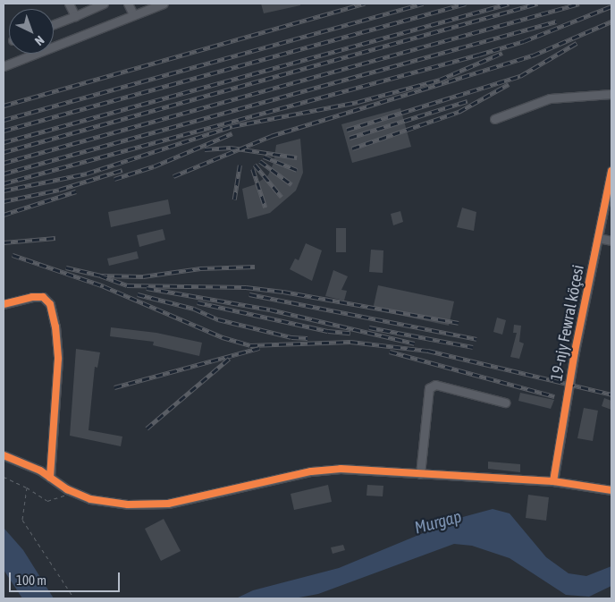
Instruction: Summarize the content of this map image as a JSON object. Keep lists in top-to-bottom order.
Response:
{
  "streets": {
    "street": ["19-njy Fewral köçesi"]
  },
  "water": ["Murgap"],
  "scale_bar": "100 m",
  "north": "bottom right"
}
